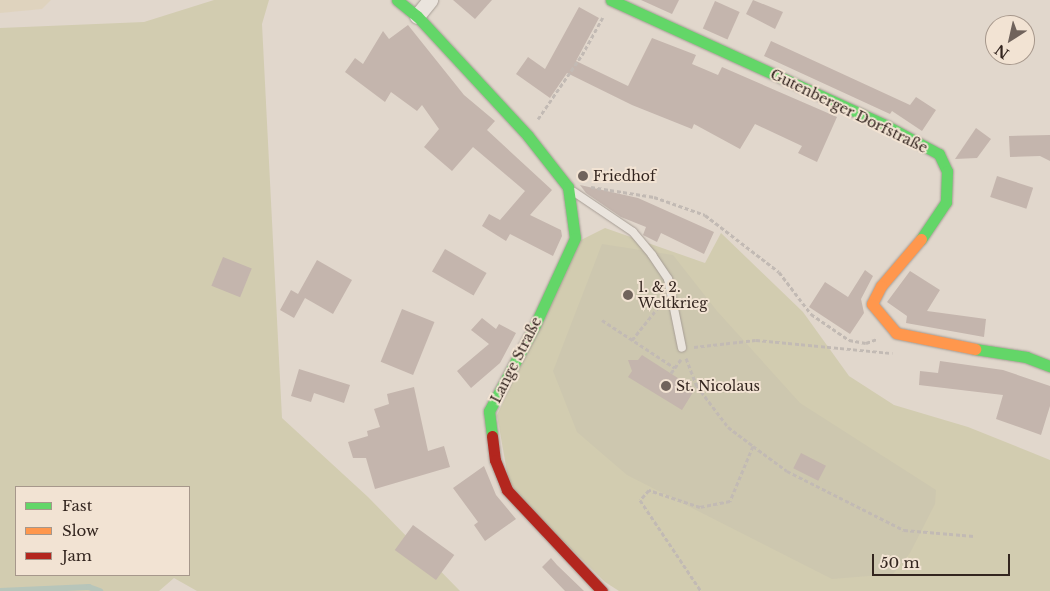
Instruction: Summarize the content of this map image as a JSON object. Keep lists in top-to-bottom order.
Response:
{
  "streets": {
    "street": ["Gutenberger Dorfstraße", "Lange Straße"]
  },
  "places": ["Friedhof", "1. & 2. Weltkrieg", "St. Nicolaus"],
  "legend": ["Fast", "Slow", "Jam"],
  "scale_bar": "50 m",
  "north": "bottom left"
}
